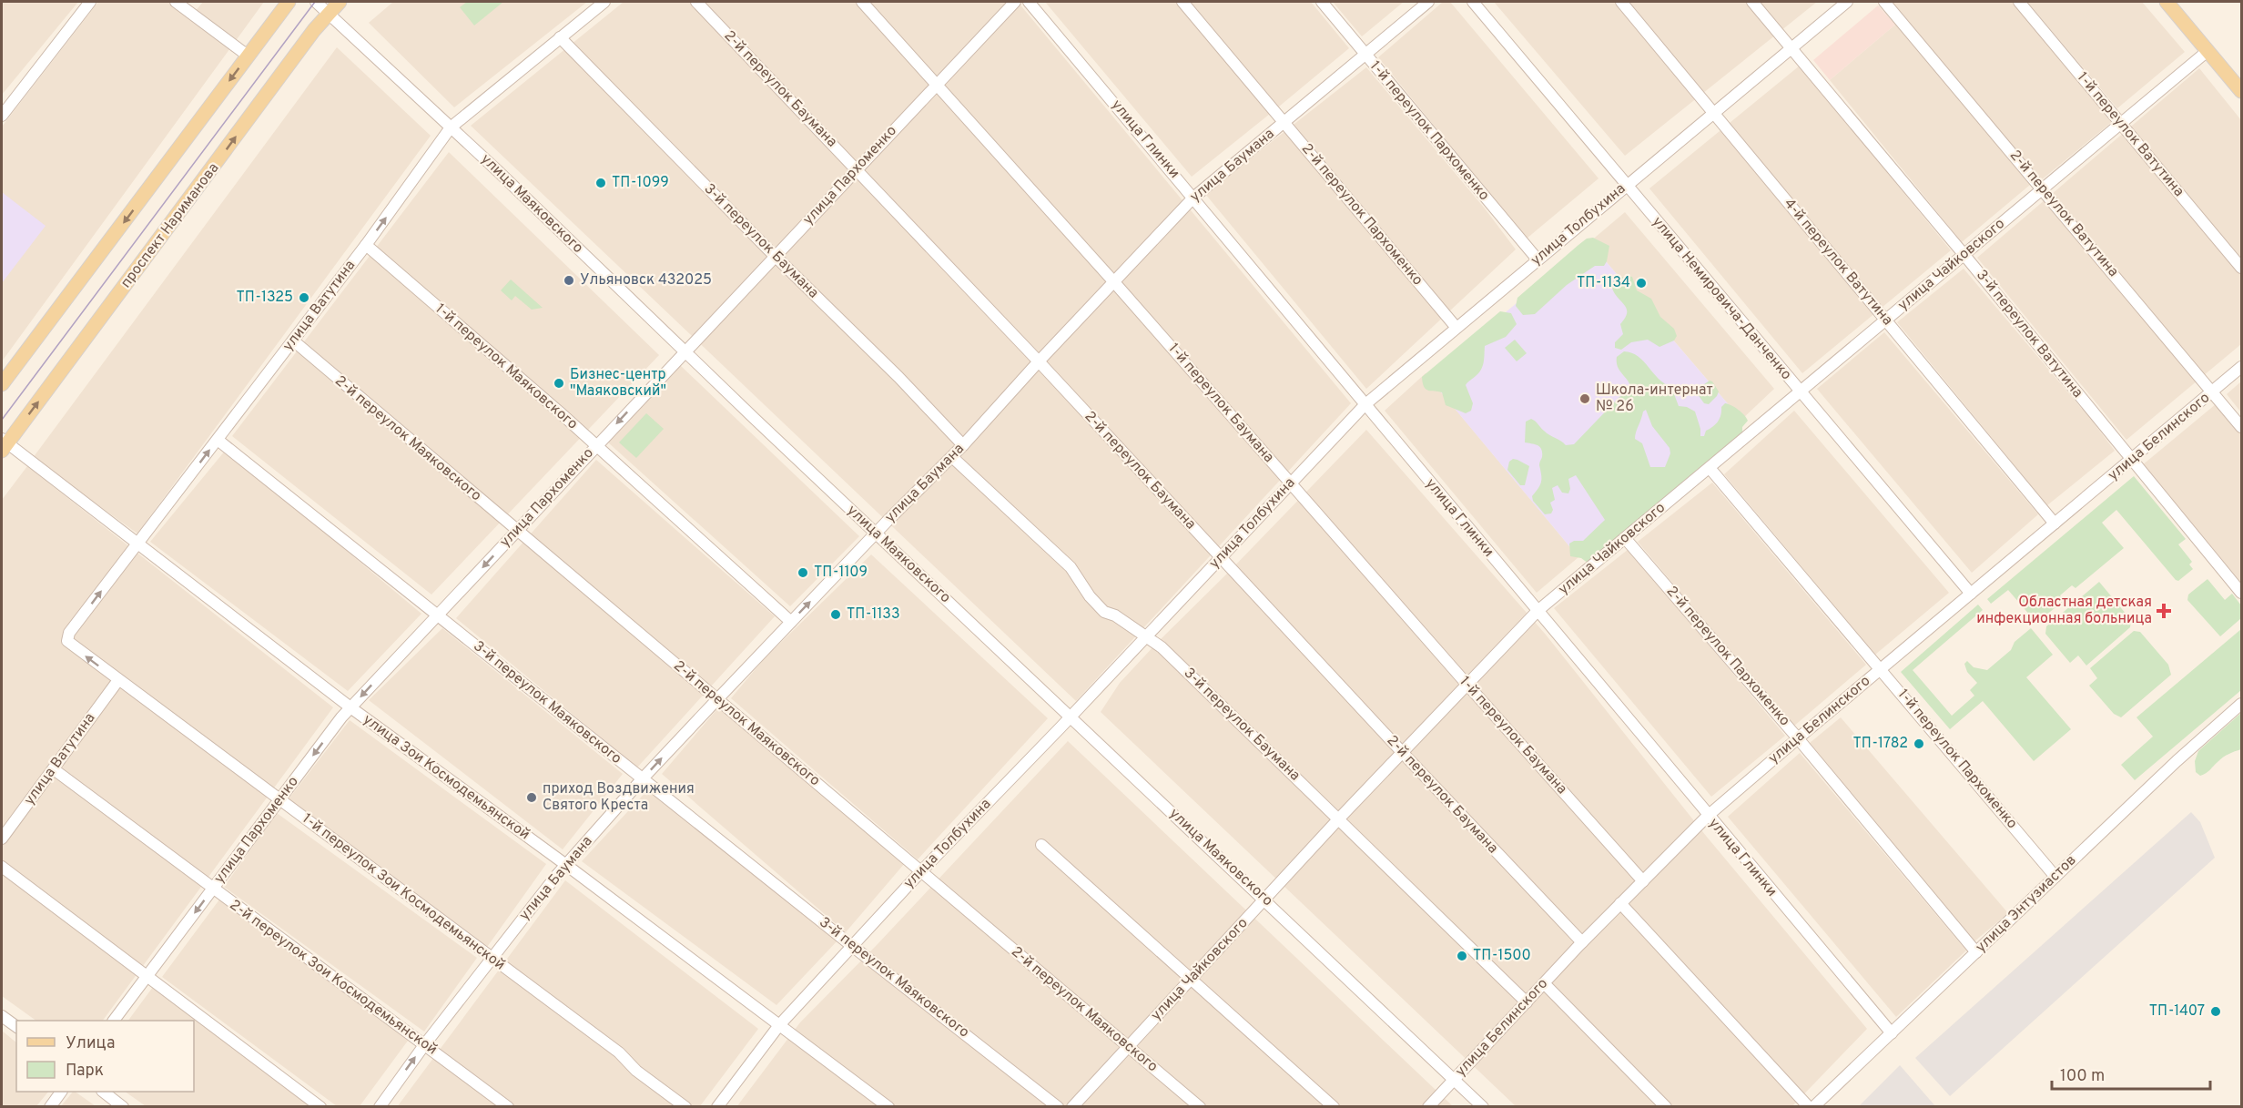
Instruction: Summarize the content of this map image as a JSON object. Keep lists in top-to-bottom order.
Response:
{
  "streets": {
    "main road": ["проспект Нариманова"],
    "street": [
      "2-й переулок Баумана",
      "1-й переулок Пархоменко",
      "1-й переулок Ватутина",
      "улица Глинки",
      "улица Баумана",
      "улица Пархоменко",
      "улица Маяковского",
      "2-й переулок Ватутина",
      "2-й переулок Пархоменко",
      "улица Толбухина",
      "3-й переулок Баумана",
      "4-й переулок Ватутина",
      "улица Чайковского",
      "улица Немировича-Данченко",
      "улица Ватутина",
      "3-й переулок Ватутина",
      "1-й переулок Маяковского",
      "1-й переулок Баумана",
      "улица Белинского",
      "2-й переулок Маяковского",
      "3-й переулок Маяковского",
      "улица Зои Космодемьянской",
      "1-й переулок Зои Космодемьянской",
      "улица Энтузиастов",
      "2-й переулок Зои Космодемьянской"
    ]
  },
  "crossings": [
    ["2-й переулок Баумана", "улица Баумана"],
    ["2-й переулок Баумана", "улица Пархоменко"],
    ["2-й переулок Баумана", "улица Толбухина"],
    ["2-й переулок Баумана", "улица Чайковского"],
    ["2-й переулок Баумана", "улица Белинского"],
    ["1-й переулок Пархоменко", "улица Баумана"],
    ["1-й переулок Пархоменко", "улица Толбухина"],
    ["1-й переулок Пархоменко", "улица Чайковского"],
    ["1-й переулок Пархоменко", "улица Белинского"],
    ["1-й переулок Пархоменко", "улица Энтузиастов"],
    ["1-й переулок Ватутина", "улица Чайковского"],
    ["улица Глинки", "улица Баумана"],
    ["улица Глинки", "улица Толбухина"],
    ["улица Глинки", "улица Чайковского"],
    ["улица Глинки", "улица Белинского"],
    ["улица Глинки", "улица Энтузиастов"],
    ["улица Баумана", "улица Маяковского"],
    ["улица Баумана", "2-й переулок Пархоменко"],
    ["улица Баумана", "3-й переулок Баумана"],
    ["улица Баумана", "1-й переулок Маяковского"],
    ["улица Баумана", "1-й переулок Баумана"],
    ["улица Баумана", "2-й переулок Маяковского"],
    ["улица Баумана", "3-й переулок Маяковского"],
    ["улица Баумана", "улица Зои Космодемьянской"],
    ["улица Баумана", "1-й переулок Зои Космодемьянской"],
    ["улица Баумана", "2-й переулок Зои Космодемьянской"],
    ["улица Пархоменко", "улица Маяковского"],
    ["улица Пархоменко", "3-й переулок Баумана"],
    ["улица Пархоменко", "1-й переулок Маяковского"],
    ["улица Пархоменко", "1-й переулок Баумана"],
    ["улица Пархоменко", "2-й переулок Маяковского"],
    ["улица Пархоменко", "3-й переулок Маяковского"],
    ["улица Пархоменко", "улица Зои Космодемьянской"],
    ["улица Пархоменко", "1-й переулок Зои Космодемьянской"],
    ["улица Пархоменко", "2-й переулок Зои Космодемьянской"],
    ["улица Маяковского", "улица Толбухина"],
    ["улица Маяковского", "проспект Нариманова"],
    ["улица Маяковского", "улица Чайковского"],
    ["улица Маяковского", "улица Ватутина"],
    ["улица Маяковского", "улица Белинского"],
    ["2-й переулок Ватутина", "улица Чайковского"],
    ["2-й переулок Ватутина", "улица Белинского"],
    ["2-й переулок Пархоменко", "улица Толбухина"],
    ["2-й переулок Пархоменко", "улица Чайковского"],
    ["2-й переулок Пархоменко", "улица Белинского"],
    ["2-й переулок Пархоменко", "улица Энтузиастов"],
    ["улица Толбухина", "3-й переулок Баумана"],
    ["улица Толбухина", "4-й переулок Ватутина"],
    ["улица Толбухина", "улица Немировича-Данченко"],
    ["улица Толбухина", "3-й переулок Ватутина"],
    ["улица Толбухина", "1-й переулок Баумана"],
    ["улица Толбухина", "2-й переулок Маяковского"],
    ["улица Толбухина", "3-й переулок Маяковского"],
    ["улица Толбухина", "улица Зои Космодемьянской"],
    ["проспект Нариманова", "улица Зои Космодемьянской"],
    ["3-й переулок Баумана", "улица Чайковского"],
    ["3-й переулок Баумана", "улица Ватутина"],
    ["3-й переулок Баумана", "улица Белинского"],
    ["4-й переулок Ватутина", "улица Чайковского"],
    ["4-й переулок Ватутина", "улица Белинского"],
    ["улица Чайковского", "улица Немировича-Данченко"],
    ["улица Чайковского", "3-й переулок Ватутина"],
    ["улица Чайковского", "1-й переулок Баумана"],
    ["улица Чайковского", "2-й переулок Маяковского"],
    ["улица Немировича-Данченко", "улица Белинского"],
    ["улица Ватутина", "1-й переулок Маяковского"],
    ["улица Ватутина", "2-й переулок Маяковского"],
    ["улица Ватутина", "3-й переулок Маяковского"],
    ["улица Ватутина", "улица Зои Космодемьянской"],
    ["улица Ватутина", "1-й переулок Зои Космодемьянской"],
    ["улица Ватутина", "2-й переулок Зои Космодемьянской"],
    ["3-й переулок Ватутина", "улица Белинского"],
    ["1-й переулок Баумана", "улица Белинского"]
  ],
  "one_way": ["улица Пархоменко", "улица Ватутина"],
  "places": {
    "other": [
      "ТП-1099",
      "Ульяновск 432025",
      "ТП-1134",
      "ТП-1325",
      "Бизнес-центр \"Маяковский\"",
      "Школа-интернат № 26",
      "ТП-1109",
      "ТП-1133",
      "ТП-1782",
      "приход Воздвижения Святого Креста",
      "ТП-1500",
      "ТП-1407"
    ],
    "health": ["Областная детская инфекционная больница"]
  },
  "legend": ["Улица", "Парк"],
  "scale_bar": "100 m"
}
